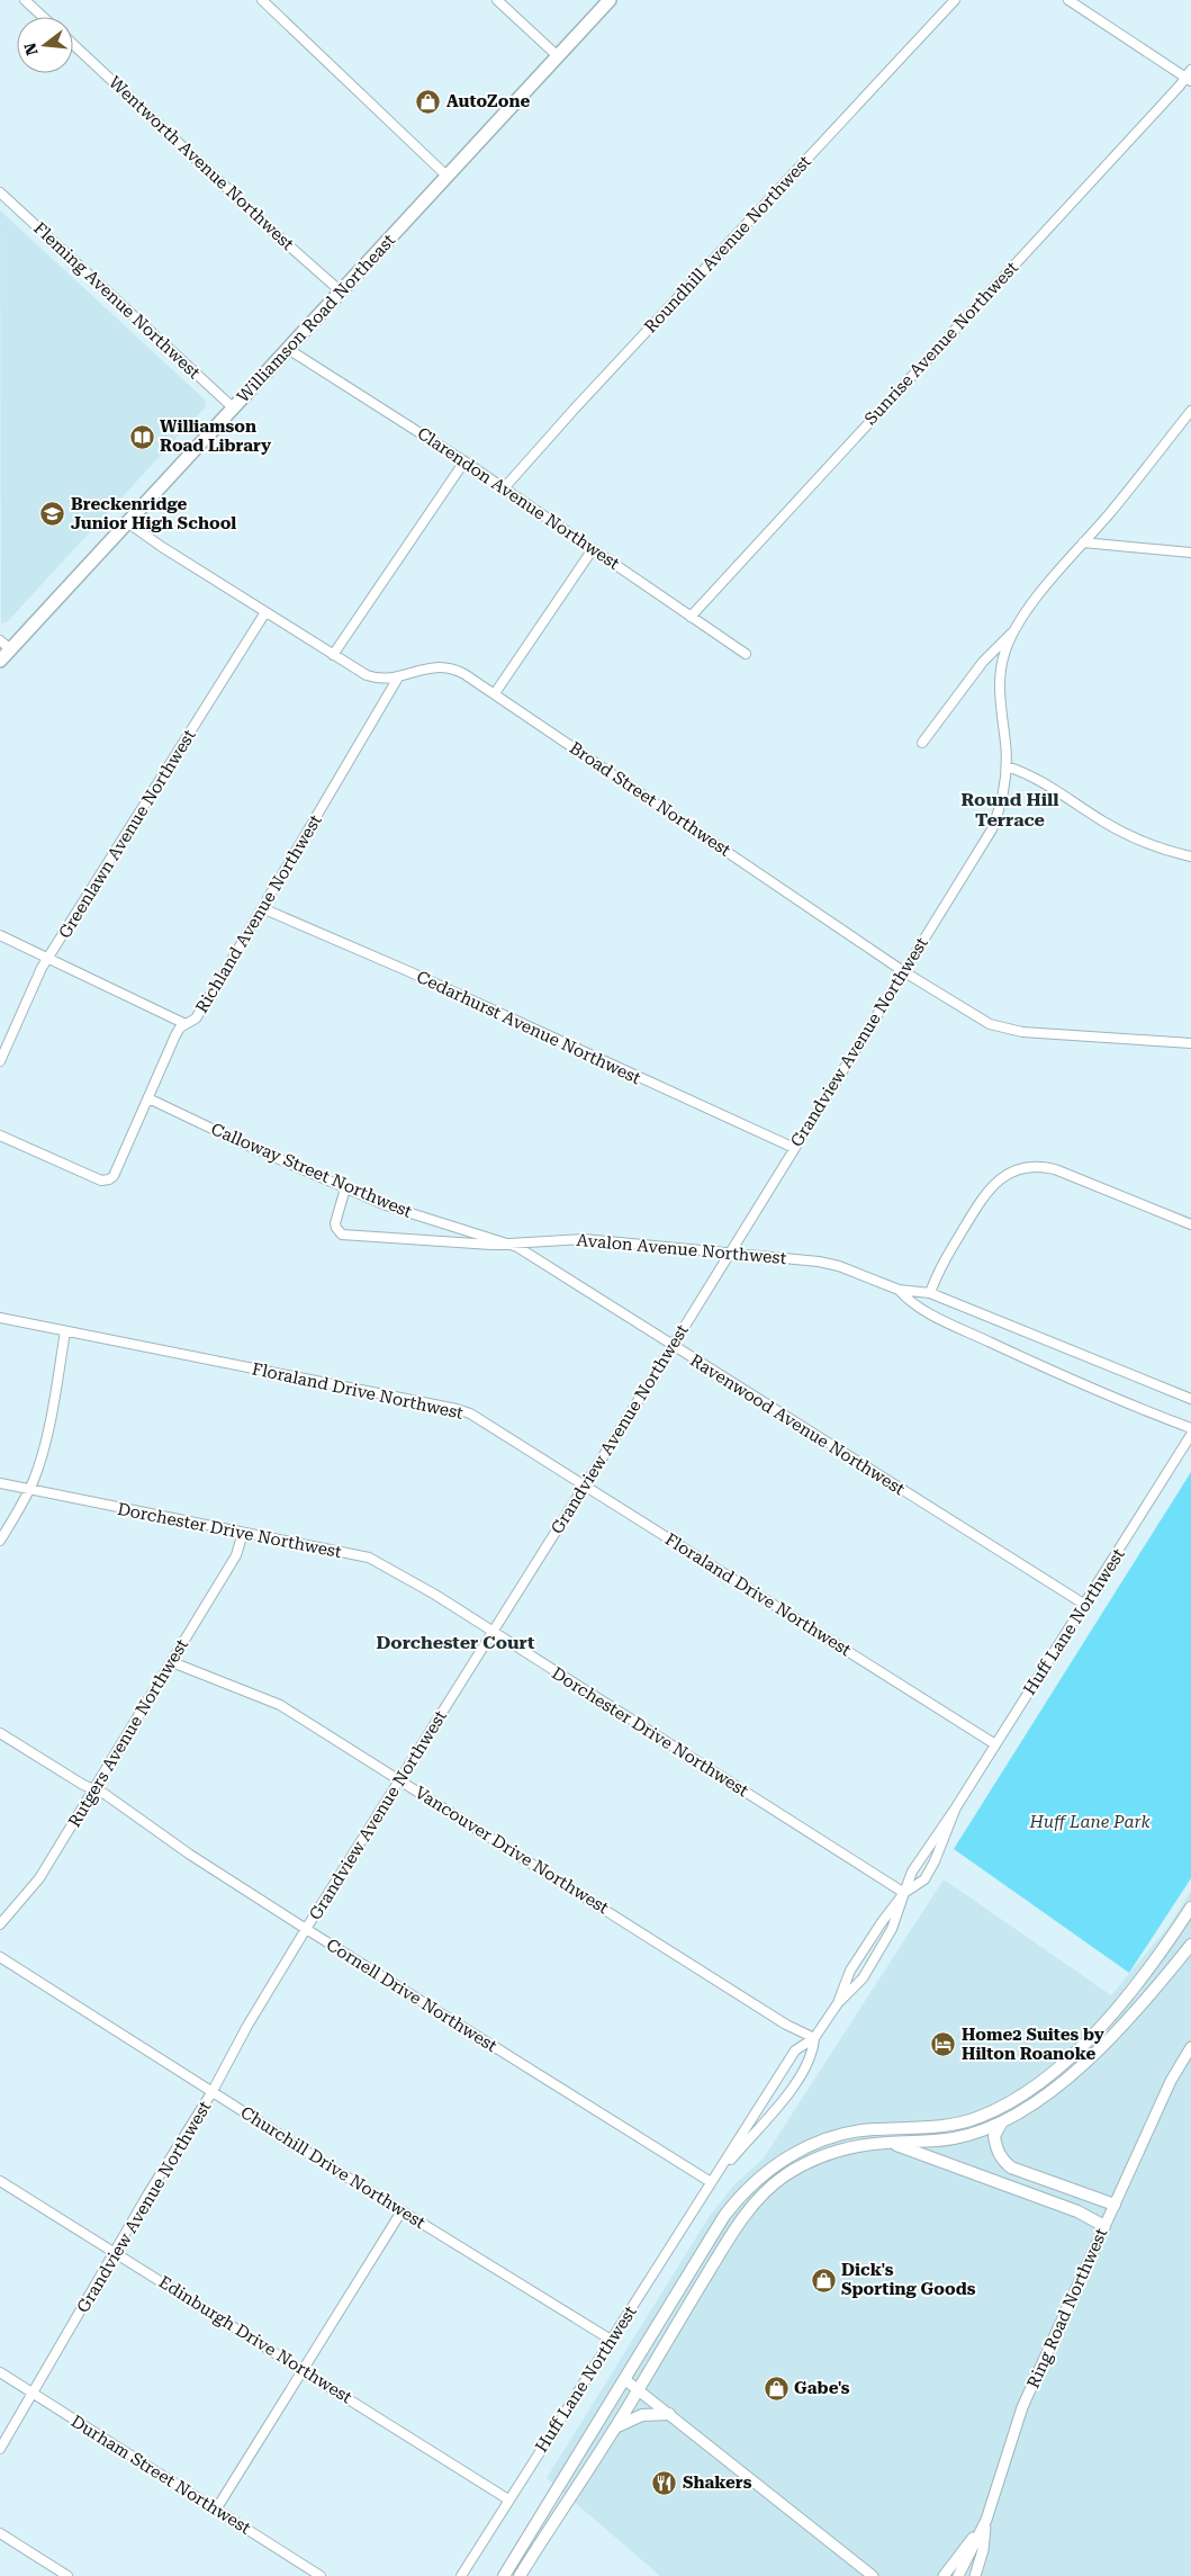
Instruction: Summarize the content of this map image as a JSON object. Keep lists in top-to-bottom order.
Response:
{
  "streets": {
    "main road": ["Williamson Road Northeast"],
    "street": [
      "Wentworth Avenue Northwest",
      "Roundhill Avenue Northwest",
      "Fleming Avenue Northwest",
      "Sunrise Avenue Northwest",
      "Clarendon Avenue Northwest",
      "Broad Street Northwest",
      "Greenlawn Avenue Northwest",
      "Richland Avenue Northwest",
      "Cedarhurst Avenue Northwest",
      "Grandview Avenue Northwest",
      "Calloway Street Northwest",
      "Avalon Avenue Northwest",
      "Floraland Drive Northwest",
      "Ravenwood Avenue Northwest",
      "Dorchester Drive Northwest",
      "Huff Lane Northwest",
      "Rutgers Avenue Northwest",
      "Vancouver Drive Northwest",
      "Cornell Drive Northwest",
      "Churchill Drive Northwest",
      "Ring Road Northwest",
      "Edinburgh Drive Northwest",
      "Durham Street Northwest"
    ]
  },
  "crossings": [
    ["Wentworth Avenue Northwest", "Williamson Road Northeast"],
    ["Roundhill Avenue Northwest", "Clarendon Avenue Northwest"],
    ["Fleming Avenue Northwest", "Williamson Road Northeast"],
    ["Williamson Road Northeast", "Clarendon Avenue Northwest"],
    ["Williamson Road Northeast", "Broad Street Northwest"],
    ["Sunrise Avenue Northwest", "Clarendon Avenue Northwest"],
    ["Broad Street Northwest", "Greenlawn Avenue Northwest"],
    ["Broad Street Northwest", "Richland Avenue Northwest"],
    ["Broad Street Northwest", "Grandview Avenue Northwest"],
    ["Richland Avenue Northwest", "Cedarhurst Avenue Northwest"],
    ["Richland Avenue Northwest", "Calloway Street Northwest"],
    ["Cedarhurst Avenue Northwest", "Grandview Avenue Northwest"],
    ["Grandview Avenue Northwest", "Avalon Avenue Northwest"],
    ["Grandview Avenue Northwest", "Floraland Drive Northwest"],
    ["Grandview Avenue Northwest", "Ravenwood Avenue Northwest"],
    ["Grandview Avenue Northwest", "Dorchester Drive Northwest"],
    ["Grandview Avenue Northwest", "Vancouver Drive Northwest"],
    ["Grandview Avenue Northwest", "Cornell Drive Northwest"],
    ["Grandview Avenue Northwest", "Churchill Drive Northwest"],
    ["Grandview Avenue Northwest", "Edinburgh Drive Northwest"],
    ["Grandview Avenue Northwest", "Durham Street Northwest"],
    ["Calloway Street Northwest", "Avalon Avenue Northwest"],
    ["Calloway Street Northwest", "Ravenwood Avenue Northwest"],
    ["Avalon Avenue Northwest", "Ravenwood Avenue Northwest"],
    ["Floraland Drive Northwest", "Huff Lane Northwest"],
    ["Ravenwood Avenue Northwest", "Huff Lane Northwest"],
    ["Dorchester Drive Northwest", "Huff Lane Northwest"],
    ["Dorchester Drive Northwest", "Rutgers Avenue Northwest"],
    ["Huff Lane Northwest", "Vancouver Drive Northwest"],
    ["Huff Lane Northwest", "Cornell Drive Northwest"],
    ["Huff Lane Northwest", "Churchill Drive Northwest"],
    ["Huff Lane Northwest", "Edinburgh Drive Northwest"],
    ["Rutgers Avenue Northwest", "Vancouver Drive Northwest"],
    ["Rutgers Avenue Northwest", "Cornell Drive Northwest"]
  ],
  "districts": ["Round Hill Terrace", "Dorchester Court"],
  "parks": ["Huff Lane Park"],
  "places": {
    "shop": ["AutoZone", "Dick's Sporting Goods", "Gabe's"],
    "library": ["Williamson Road Library"],
    "school or university": ["Breckenridge Junior High School"],
    "hotel": ["Home2 Suites by Hilton Roanoke"],
    "restaurant": ["Shakers"]
  },
  "north": "left"
}
